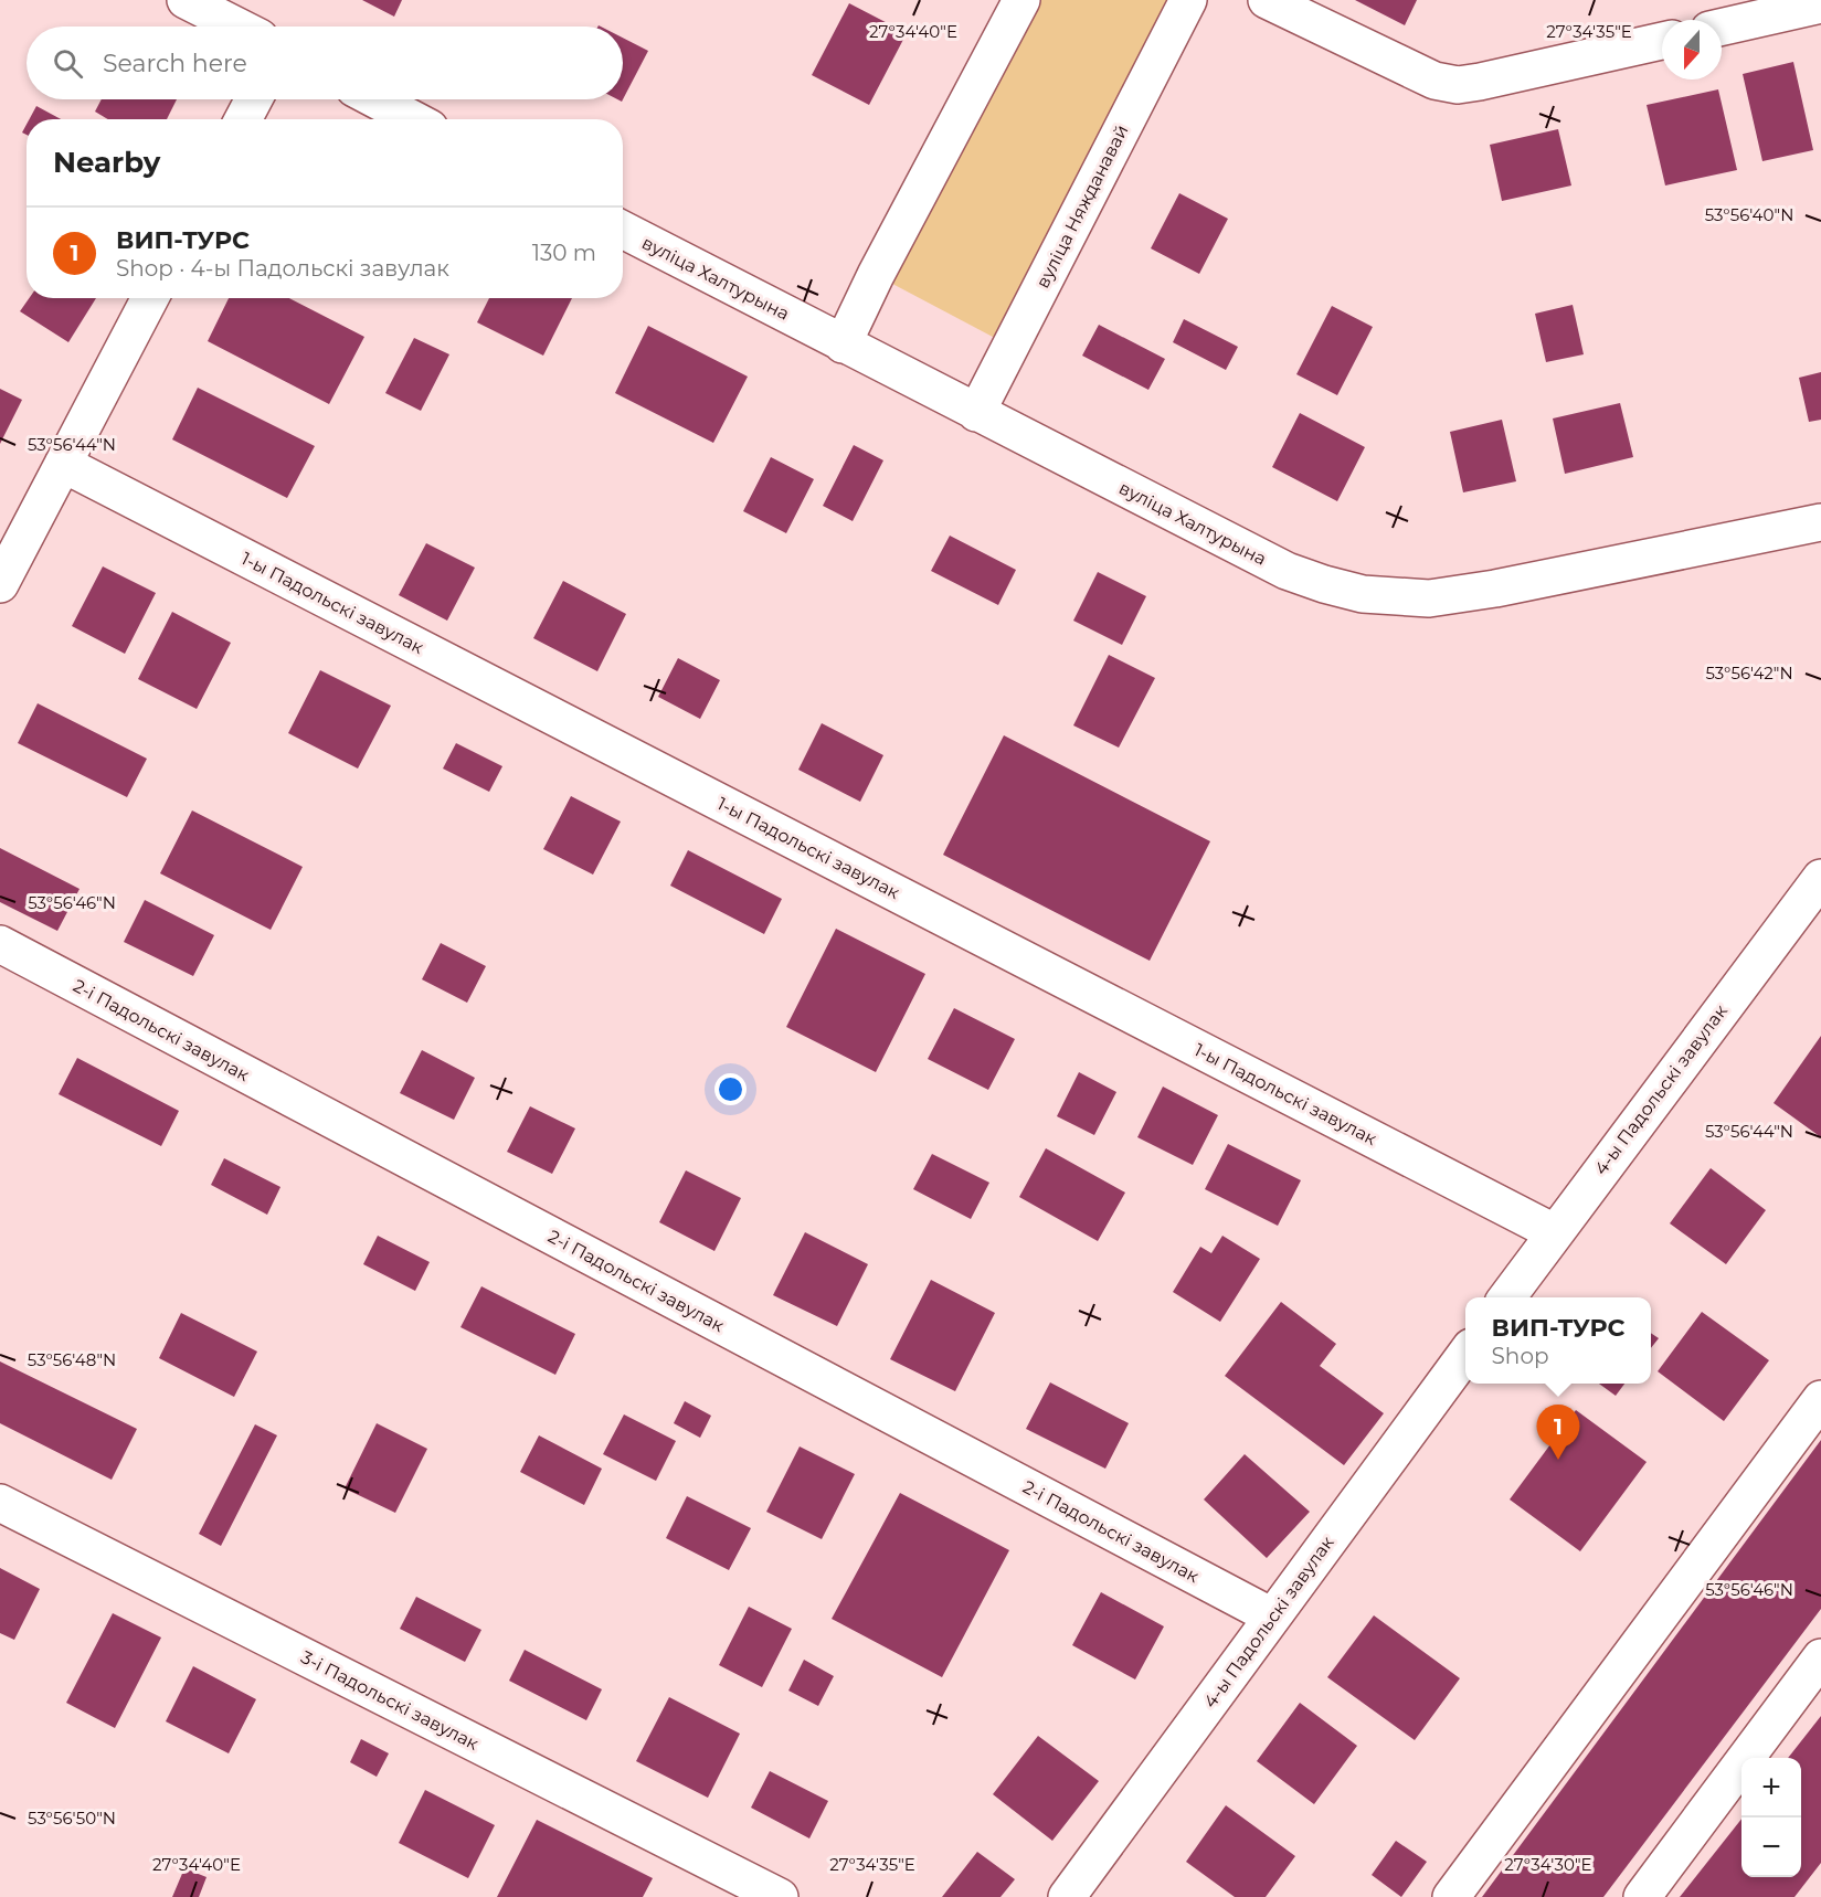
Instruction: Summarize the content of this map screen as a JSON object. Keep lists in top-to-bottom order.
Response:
{
  "streets": {
    "street": [
      "вуліца Няжданавай",
      "вуліца Халтурына",
      "1-ы Падольскі завулак",
      "2-і Падольскі завулак",
      "4-ы Падольскі завулак",
      "3-і Падольскі завулак"
    ]
  },
  "crossings": [
    ["вуліца Няжданавай", "вуліца Халтурына"],
    ["1-ы Падольскі завулак", "4-ы Падольскі завулак"],
    ["2-і Падольскі завулак", "4-ы Падольскі завулак"]
  ],
  "north": "bottom",
  "page": {
    "search": "Search here",
    "heading": "Nearby",
    "list": [
      {
        "mark": "1",
        "name": "ВИП-ТУРС",
        "note": "Shop · 4-ы Падольскі завулак",
        "value": "130 m"
      }
    ],
    "popup": ["ВИП-ТУРС", "Shop"],
    "pins": "1",
    "map_buttons": ["+", "−"]
  },
  "coordinates": [
    "27°34'40\"E",
    "27°34'35\"E",
    "53°56'40\"N",
    "53°56'44\"N",
    "53°56'42\"N",
    "53°56'46\"N",
    "53°56'48\"N",
    "53°56'50\"N",
    "27°34'30\"E"
  ]
}
